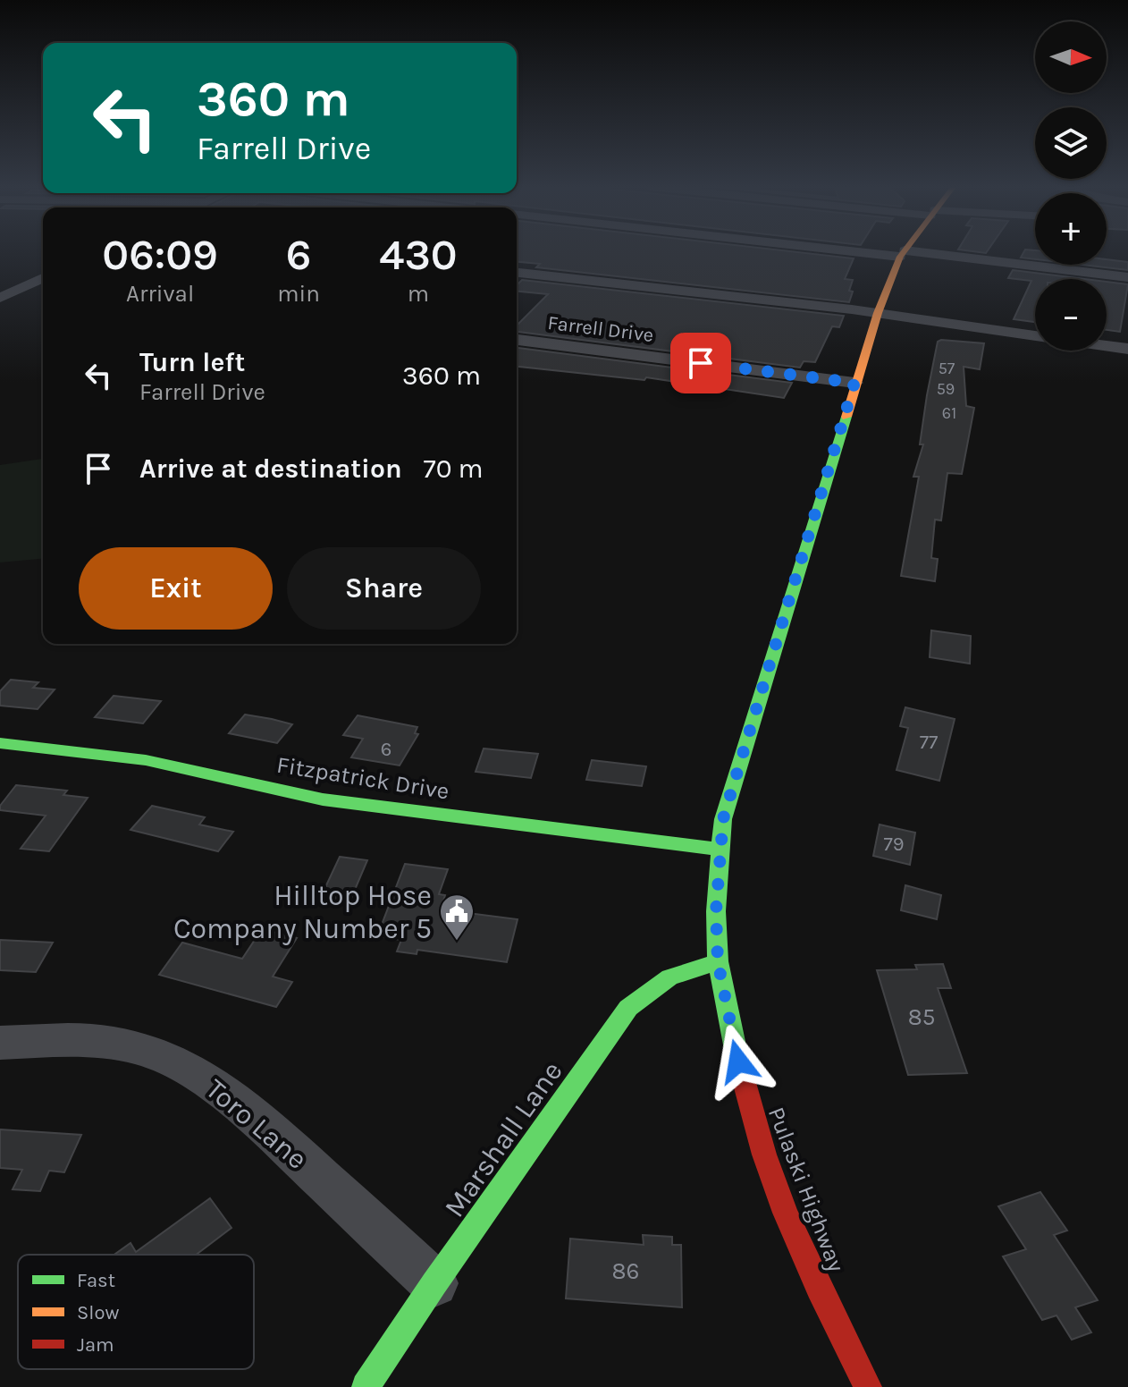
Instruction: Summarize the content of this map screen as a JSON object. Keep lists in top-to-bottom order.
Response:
{
  "streets": {
    "main road": ["Fitzpatrick Drive", "Marshall Lane", "Pulaski Highway"],
    "street": ["Farrell Drive", "Toro Lane"]
  },
  "crossings": [
    ["Farrell Drive", "Pulaski Highway"],
    ["Fitzpatrick Drive", "Pulaski Highway"],
    ["Toro Lane", "Marshall Lane"],
    ["Marshall Lane", "Pulaski Highway"]
  ],
  "places": {
    "public building": ["Hilltop Hose Company Number 5"]
  },
  "house_numbers": [
    "57",
    "59",
    "61",
    "77",
    "6",
    "79",
    "85",
    "86"
  ],
  "legend": ["Fast", "Slow", "Jam"],
  "north": "right",
  "page": {
    "map_buttons": ["+", "−"],
    "turn": ["360 m", "Farrell Drive"],
    "eta": [
      "06:09",
      "Arrival",
      "6",
      "min",
      "430",
      "m"
    ],
    "list": [
      {
        "name": "Turn left",
        "note": "Farrell Drive",
        "value": "360 m"
      },
      {
        "name": "Arrive at destination",
        "value": "70 m"
      }
    ],
    "buttons": ["Exit", "Share"]
  }
}
